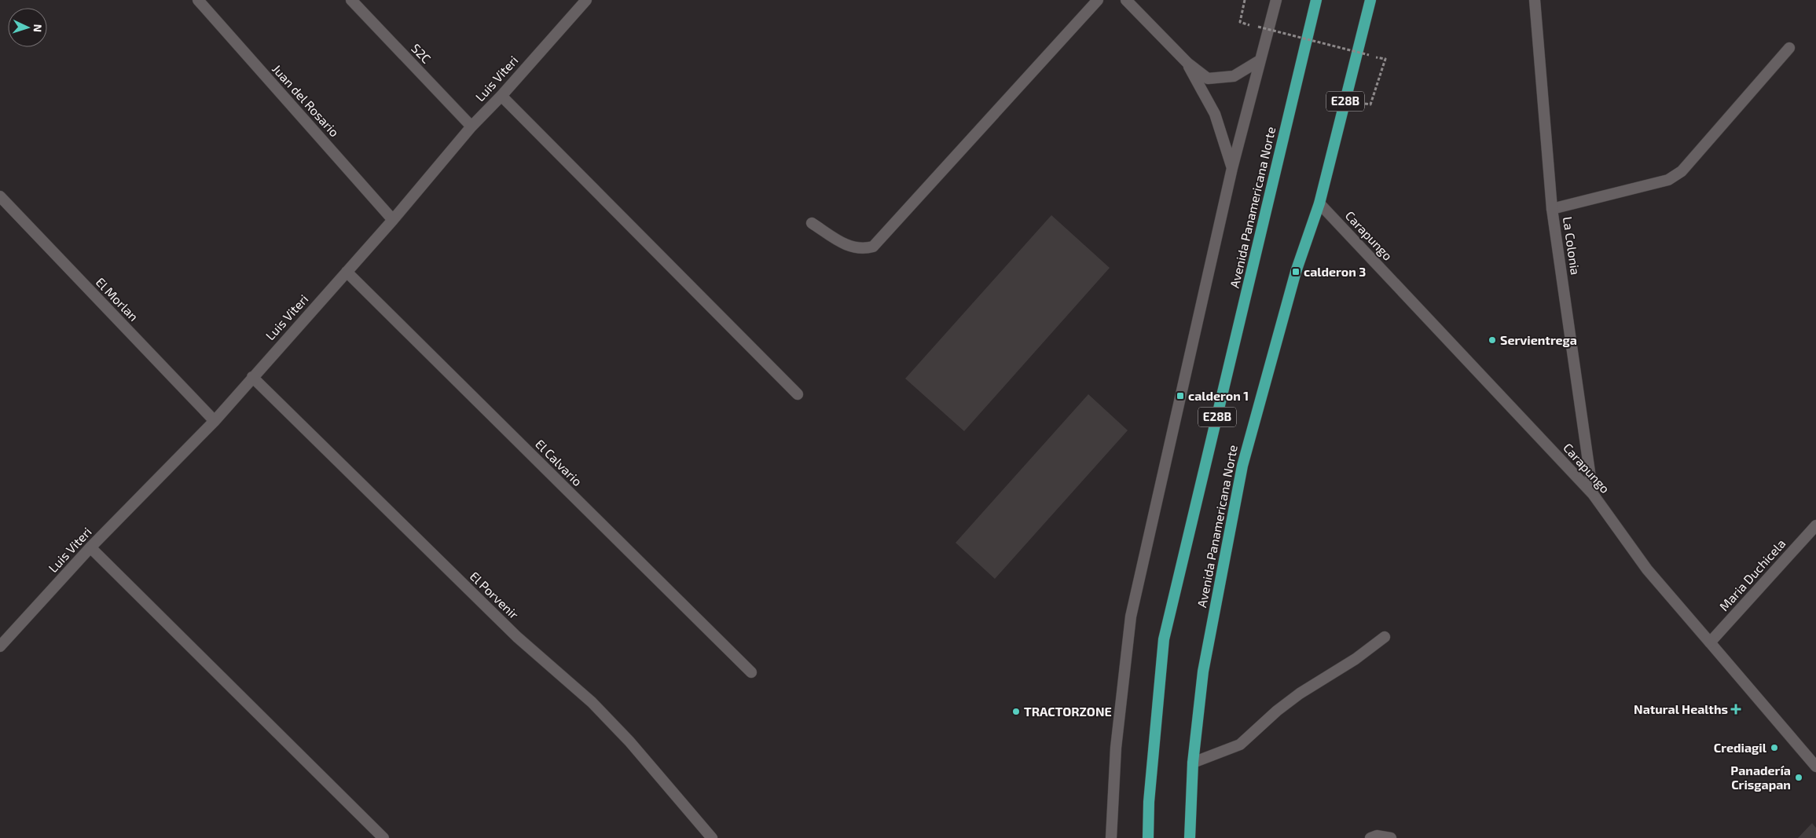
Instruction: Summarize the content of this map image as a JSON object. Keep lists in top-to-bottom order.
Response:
{
  "streets": {
    "highway": ["E28B", "Avenida Panamericana Norte"],
    "street": [
      "S2C",
      "Luis Viteri",
      "Juan del Rosario",
      "Carapungo",
      "La Colonia",
      "El Morlan",
      "El Calvario",
      "Maria Duchicela",
      "El Porvenir"
    ]
  },
  "crossings": [
    ["S2C", "Luis Viteri"],
    ["Luis Viteri", "Juan del Rosario"],
    ["Luis Viteri", "El Morlan"],
    ["Luis Viteri", "El Calvario"],
    ["Luis Viteri", "El Porvenir"],
    ["Avenida Panamericana Norte", "Carapungo"],
    ["Carapungo", "La Colonia"],
    ["Carapungo", "Maria Duchicela"]
  ],
  "places": {
    "transit": ["calderon 3", "calderon 1"],
    "other": [
      "Servientrega",
      "TRACTORZONE",
      "Crediagil",
      "Panadería Crisgapan"
    ],
    "health": ["Natural Healths"]
  },
  "north": "right"
}
